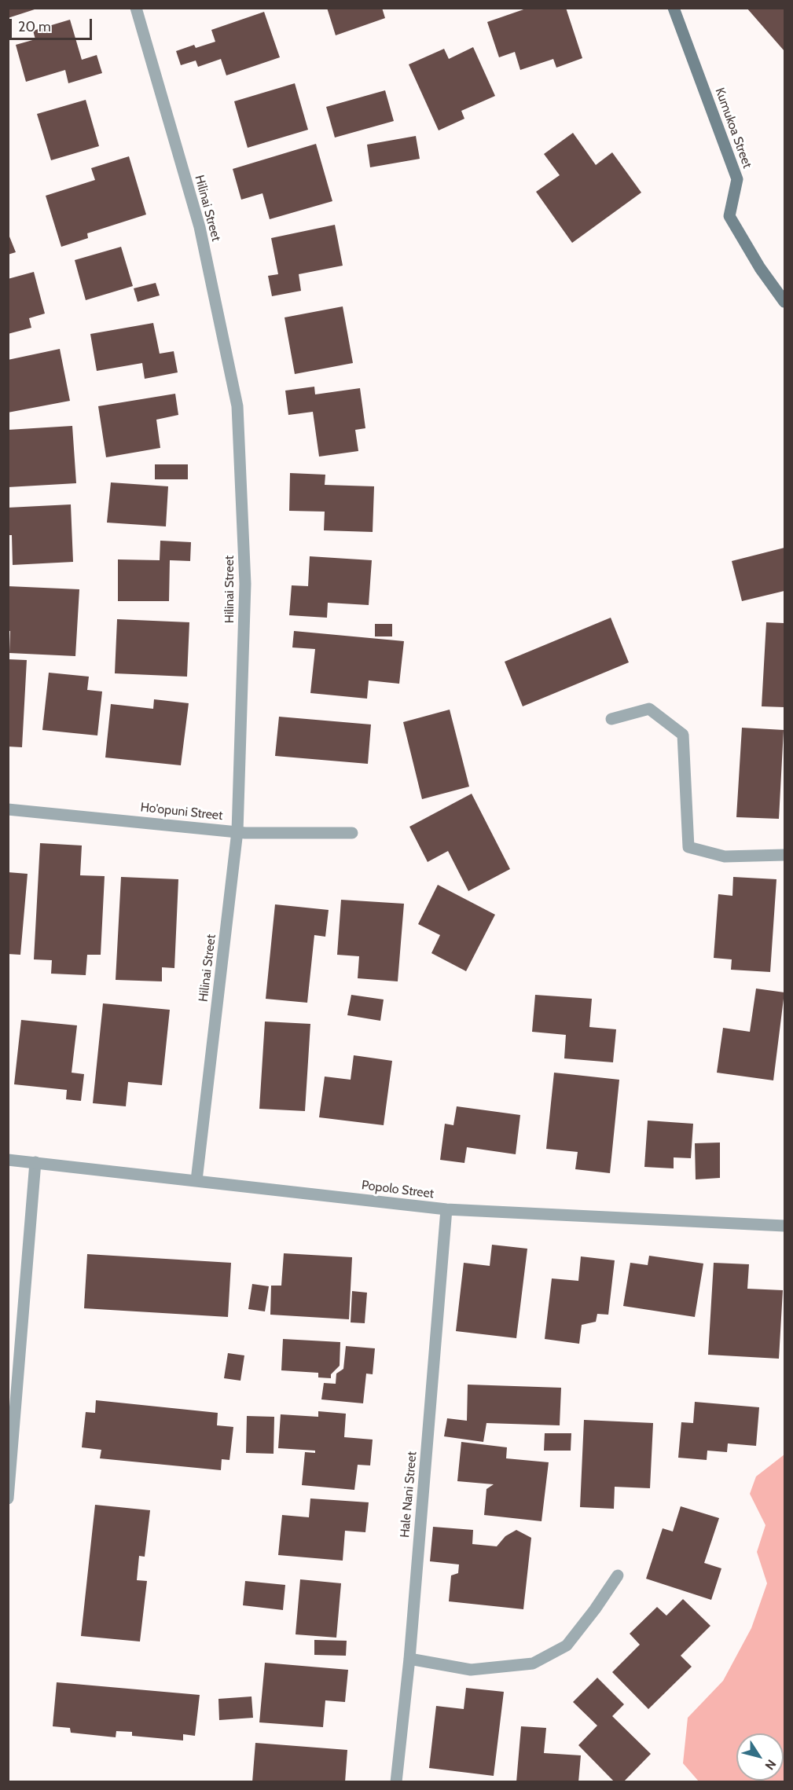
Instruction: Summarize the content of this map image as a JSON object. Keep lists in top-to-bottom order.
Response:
{
  "streets": {
    "street": [
      "Kumukoa Street",
      "Hilinai Street",
      "Ho'opuni Street",
      "Popolo Street",
      "Hale Nani Street"
    ]
  },
  "crossings": [
    ["Hilinai Street", "Ho'opuni Street"],
    ["Hilinai Street", "Popolo Street"],
    ["Popolo Street", "Hale Nani Street"]
  ],
  "scale_bar": "20 m",
  "north": "bottom right"
}
